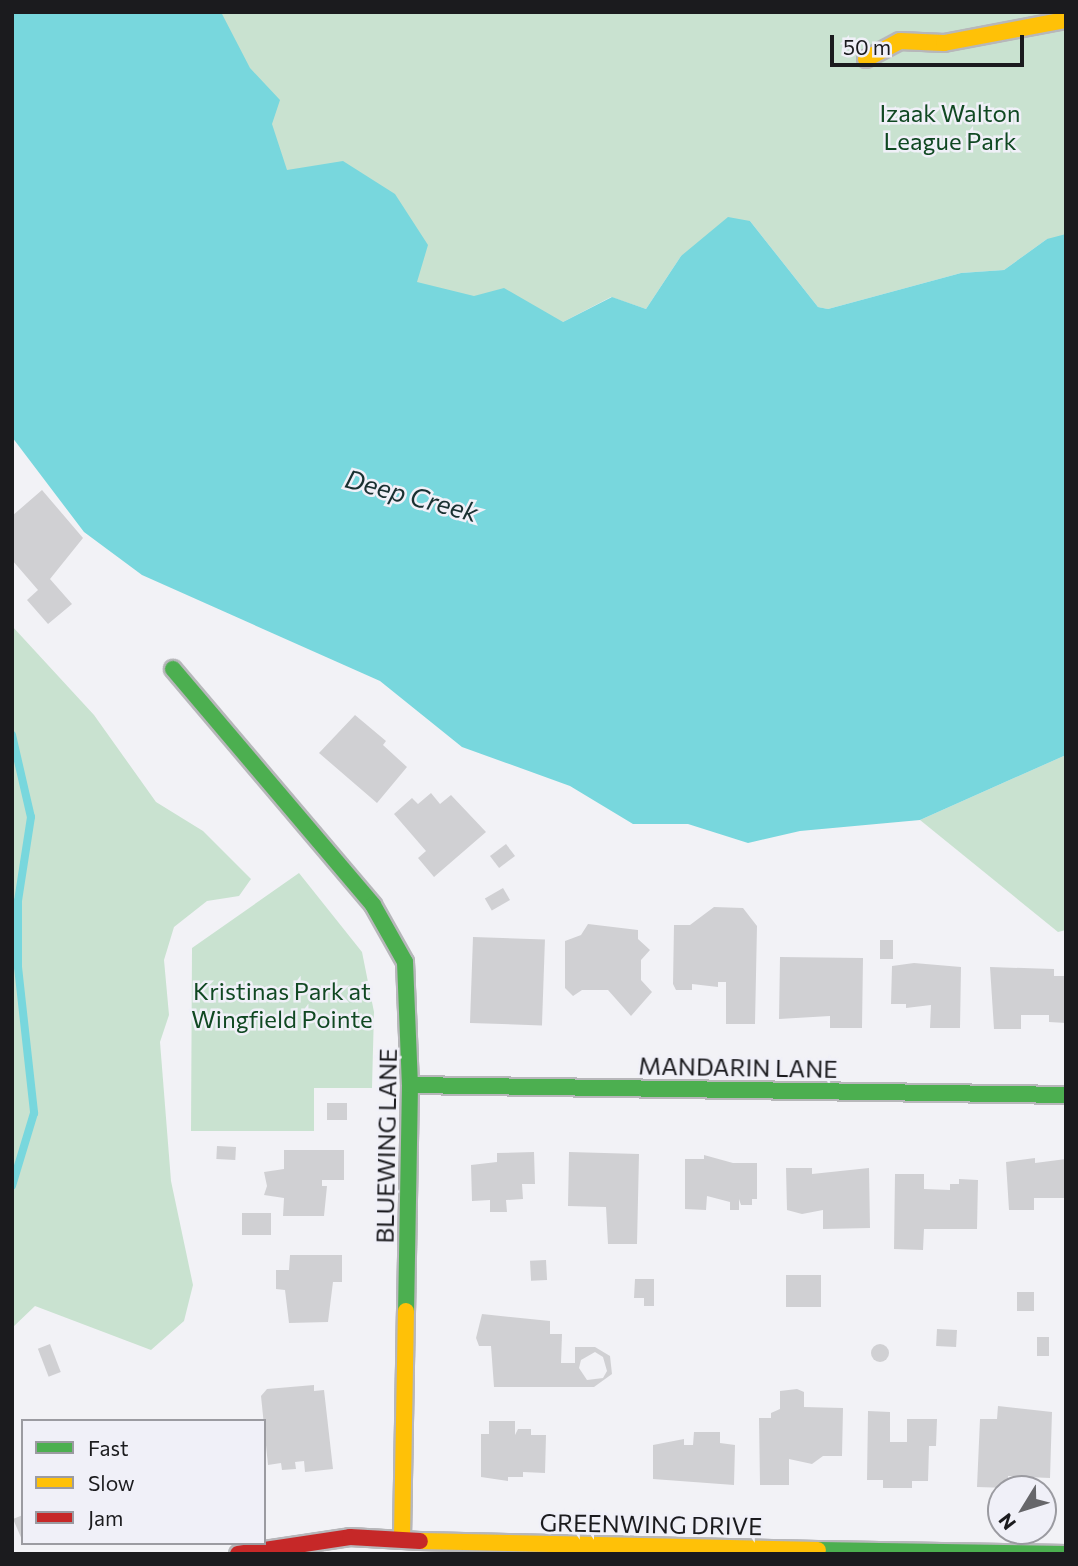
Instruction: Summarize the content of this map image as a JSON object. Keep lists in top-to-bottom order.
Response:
{
  "streets": {
    "street": ["MANDARIN LANE", "BLUEWING LANE", "GREENWING DRIVE"]
  },
  "crossings": [
    ["MANDARIN LANE", "BLUEWING LANE"],
    ["BLUEWING LANE", "GREENWING DRIVE"]
  ],
  "water": ["Deep Creek"],
  "parks": ["Izaak Walton League Park", "Kristinas Park at Wingfield Pointe"],
  "legend": ["Fast", "Slow", "Jam"],
  "scale_bar": "50 m",
  "north": "bottom left"
}
